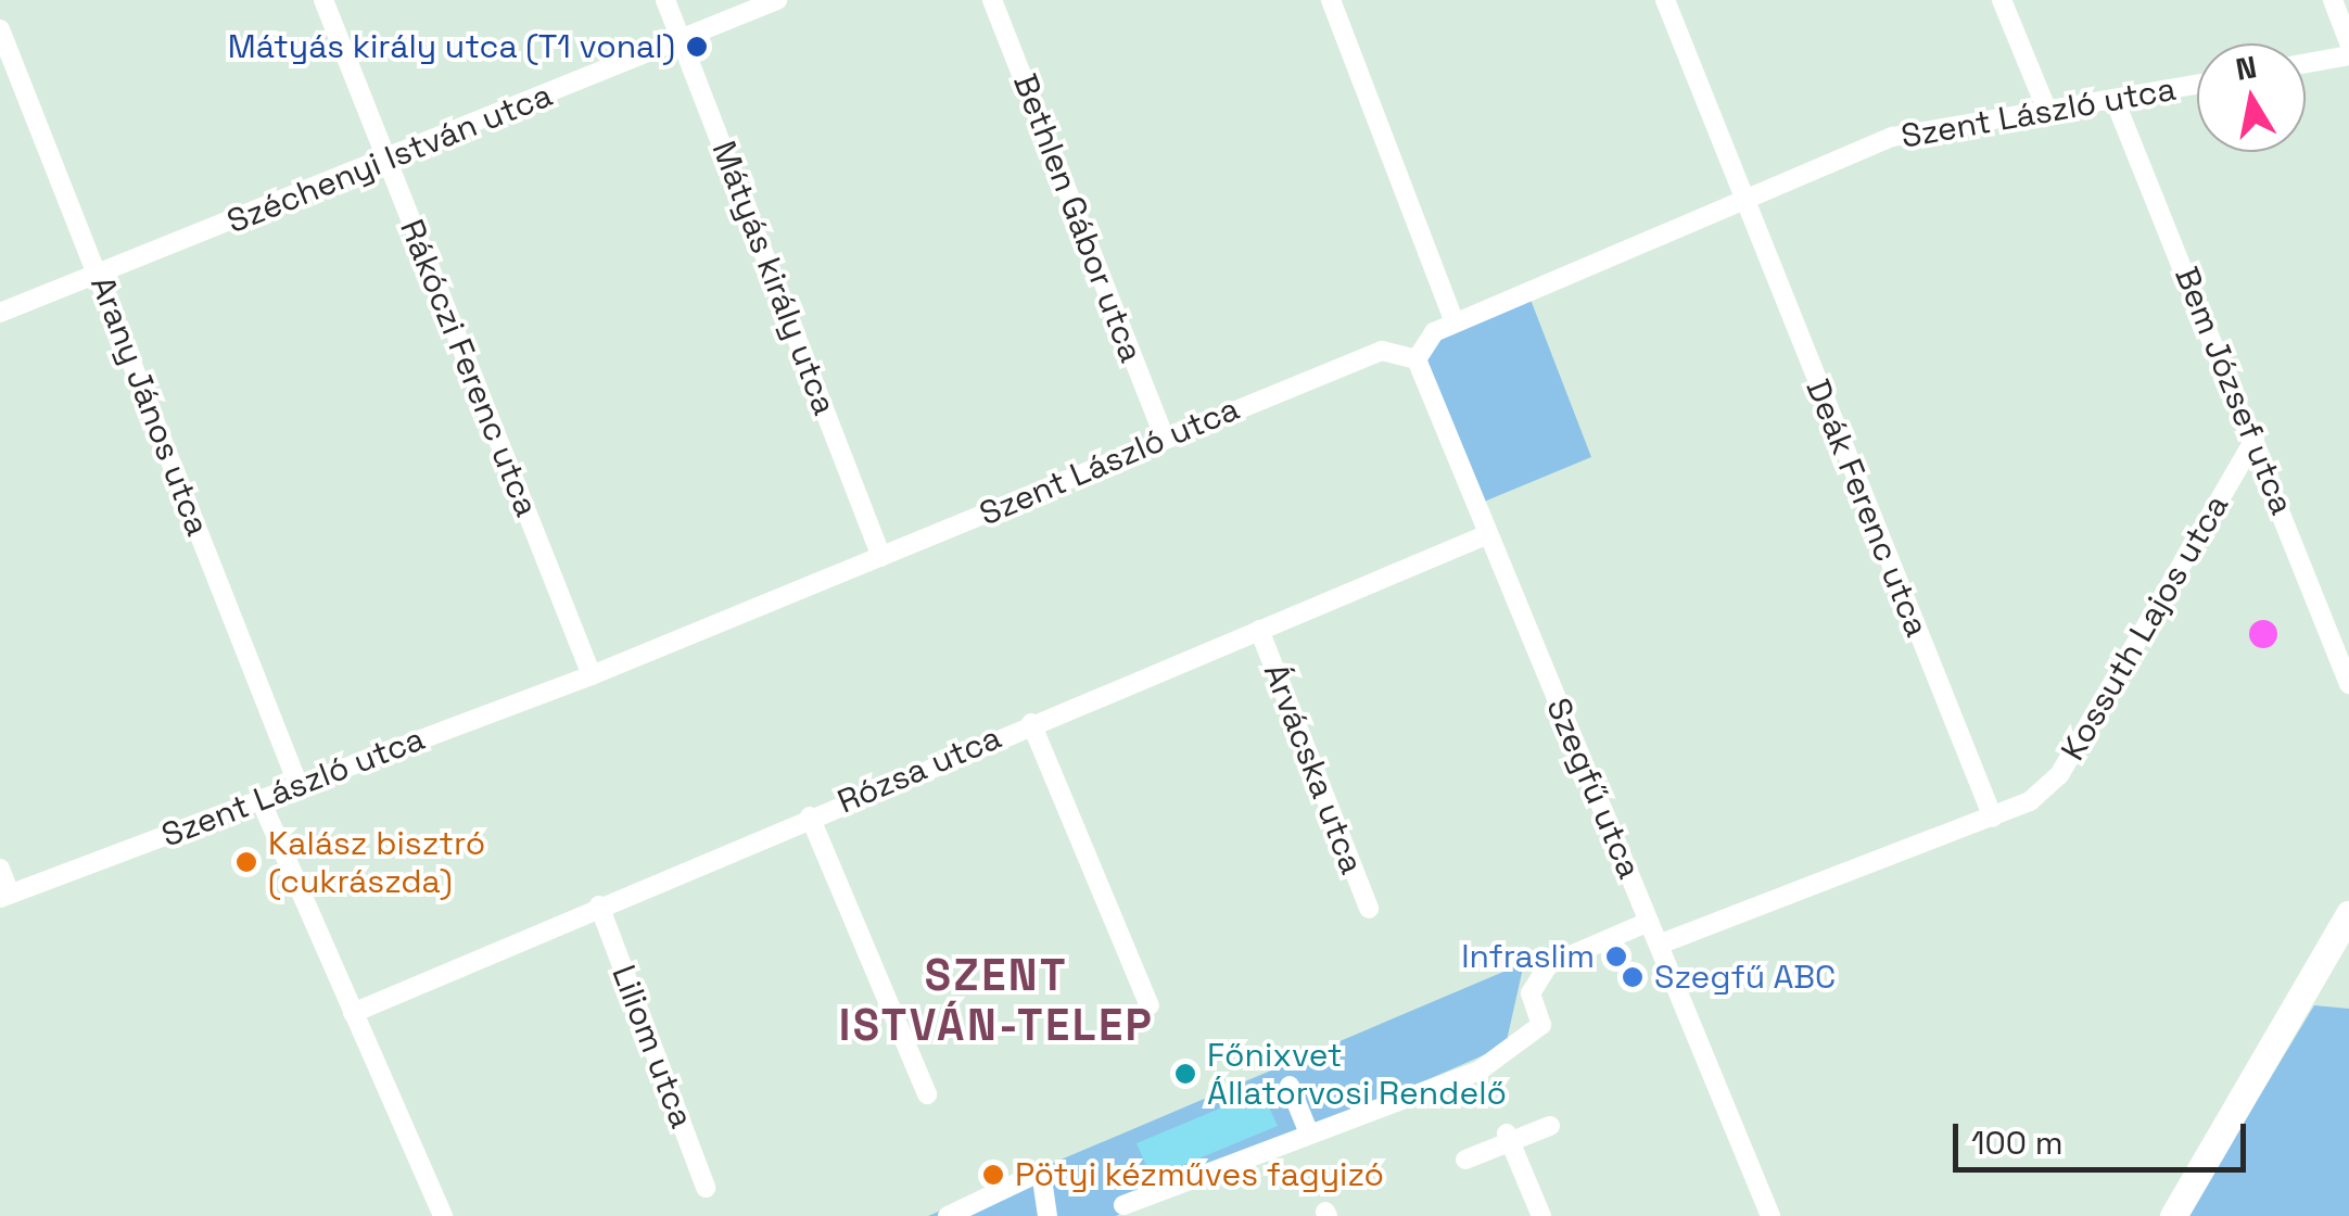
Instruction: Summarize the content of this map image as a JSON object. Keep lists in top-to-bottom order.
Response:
{
  "streets": {
    "street": [
      "Szent László utca",
      "Széchenyi István utca",
      "Bethlen Gábor utca",
      "Mátyás király utca",
      "Rákóczi Ferenc utca",
      "Bem József utca",
      "Arany János utca",
      "Deák Ferenc utca",
      "Kossuth Lajos utca",
      "Árvácska utca",
      "Rózsa utca",
      "Szegfű utca",
      "Liliom utca"
    ]
  },
  "crossings": [
    ["Szent László utca", "Bethlen Gábor utca"],
    ["Szent László utca", "Mátyás király utca"],
    ["Szent László utca", "Rákóczi Ferenc utca"],
    ["Szent László utca", "Bem József utca"],
    ["Szent László utca", "Arany János utca"],
    ["Szent László utca", "Deák Ferenc utca"],
    ["Szent László utca", "Szegfű utca"],
    ["Széchenyi István utca", "Mátyás király utca"],
    ["Széchenyi István utca", "Rákóczi Ferenc utca"],
    ["Széchenyi István utca", "Arany János utca"],
    ["Bem József utca", "Kossuth Lajos utca"],
    ["Deák Ferenc utca", "Kossuth Lajos utca"],
    ["Kossuth Lajos utca", "Szegfű utca"],
    ["Árvácska utca", "Rózsa utca"],
    ["Rózsa utca", "Szegfű utca"],
    ["Rózsa utca", "Liliom utca"]
  ],
  "districts": ["SZENT ISTVÁN-TELEP"],
  "places": [
    "Mátyás király utca (T1 vonal)",
    "Kalász bisztró (cukrászda)",
    "Infraslim",
    "Szegfű ABC",
    "Főnixvet Állatorvosi Rendelő",
    "Pötyi kézműves fagyizó"
  ],
  "scale_bar": "100 m",
  "north": "top"
}
